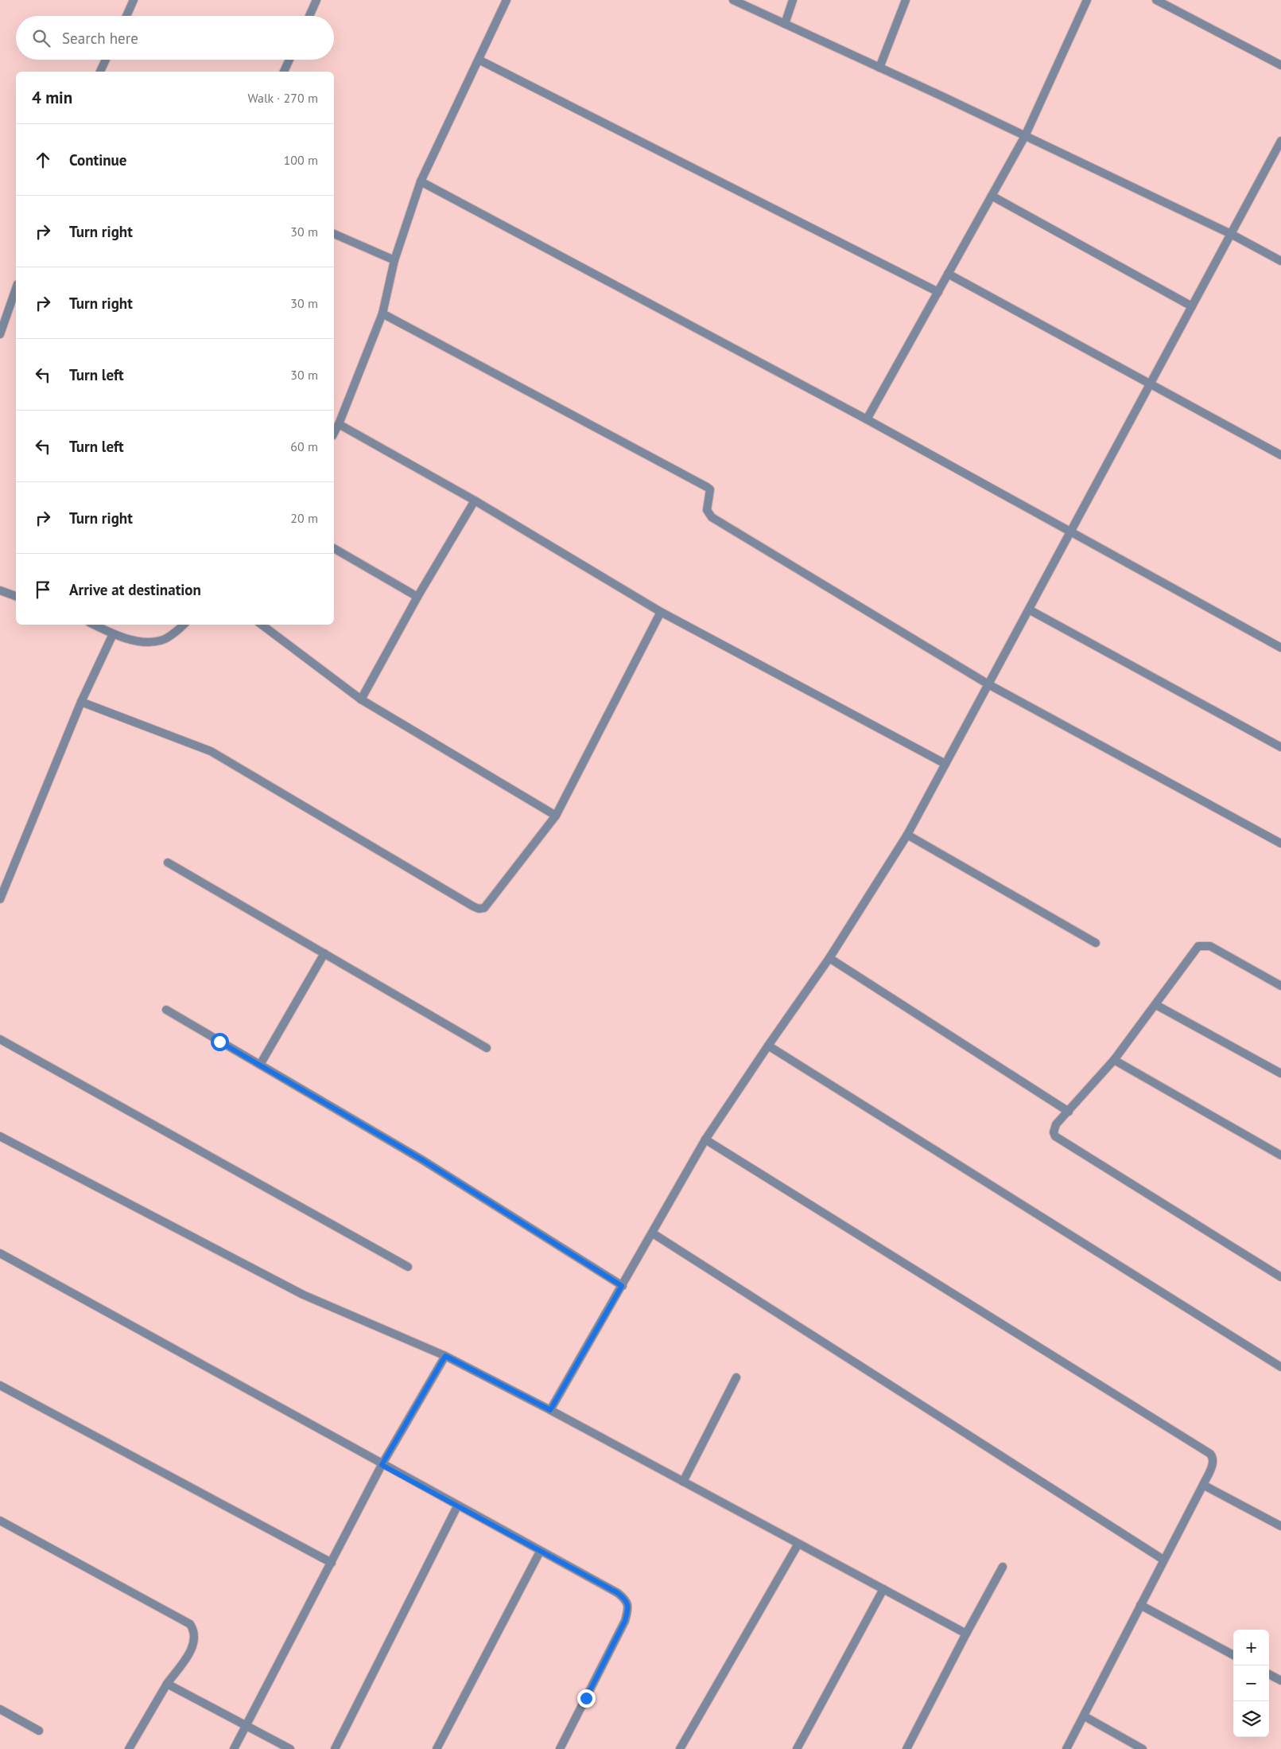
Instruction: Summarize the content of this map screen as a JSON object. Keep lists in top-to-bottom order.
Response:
{
  "page": {
    "search": "Search here",
    "heading": ["4 min", "Walk · 270 m"],
    "list": [
      ["Continue", "100 m"],
      ["Turn right", "30 m"],
      ["Turn right", "30 m"],
      ["Turn left", "30 m"],
      ["Turn left", "60 m"],
      ["Turn right", "20 m"],
      "Arrive at destination"
    ],
    "map_buttons": ["+", "−"]
  }
}
